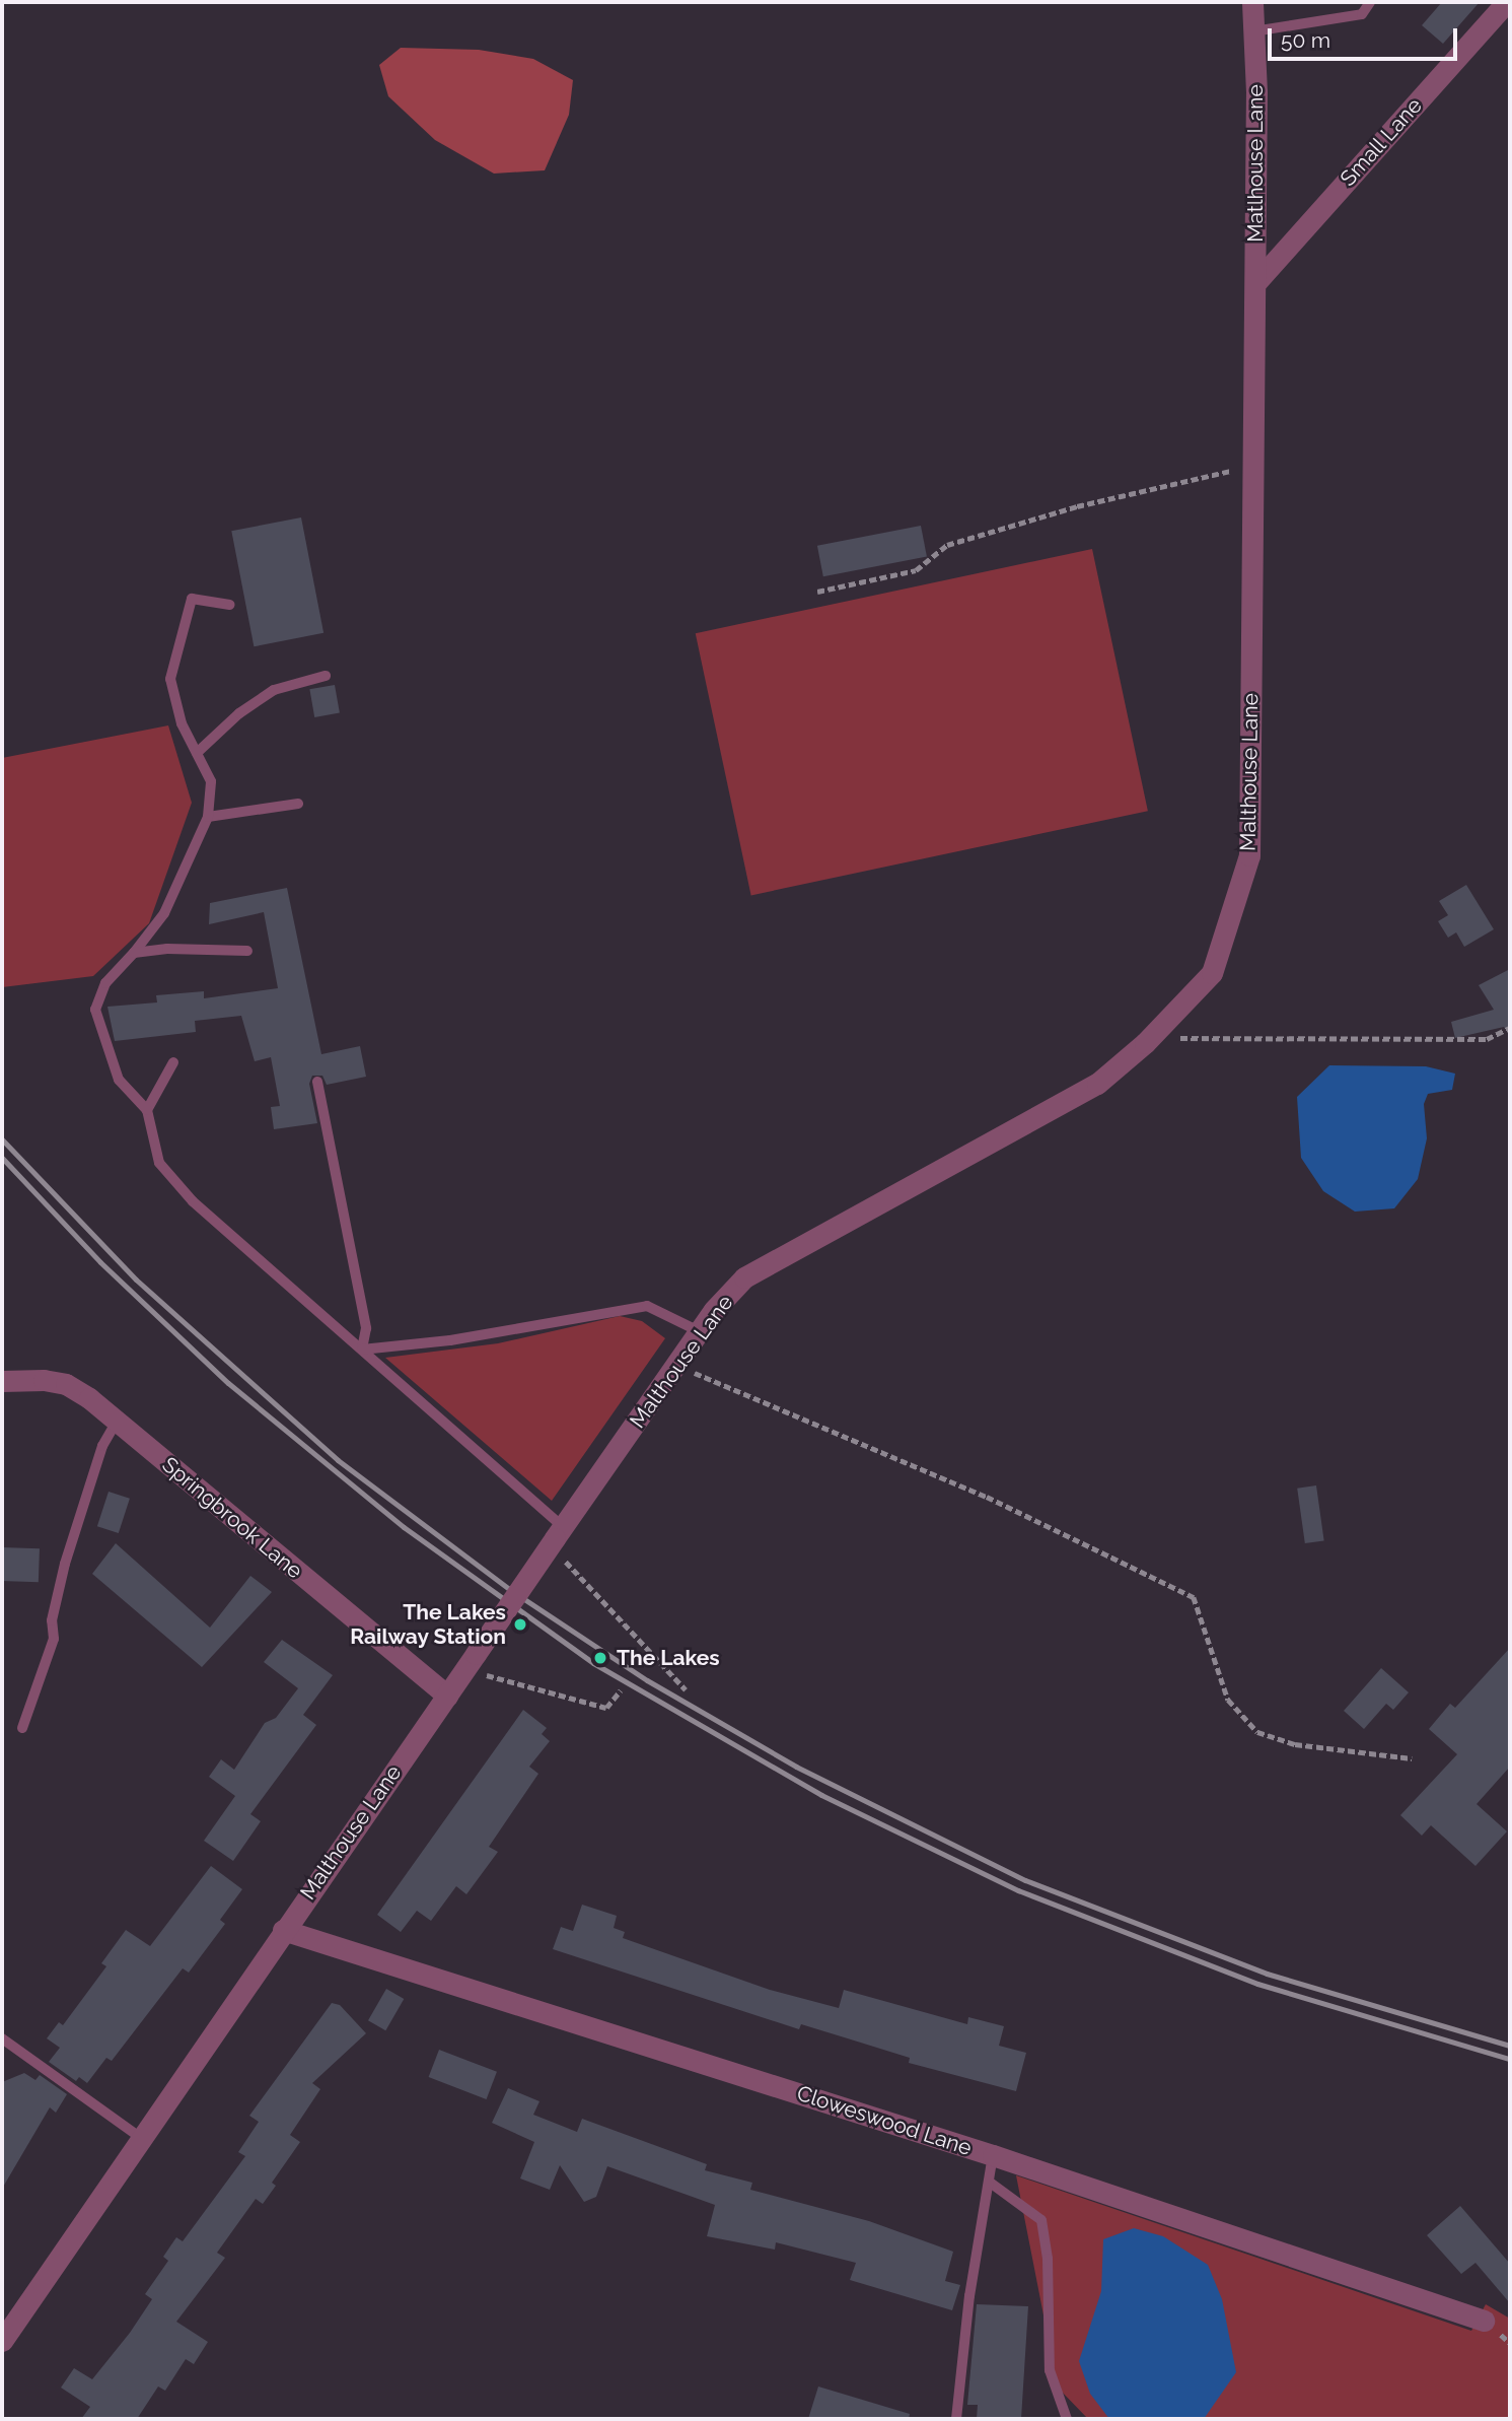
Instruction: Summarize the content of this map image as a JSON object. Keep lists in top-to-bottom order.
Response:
{
  "streets": {
    "street": [
      "Small Lane",
      "Matlhouse Lane",
      "Malthouse Lane",
      "Springbrook Lane",
      "Cloweswood Lane"
    ]
  },
  "crossings": [
    ["Small Lane", "Matlhouse Lane"],
    ["Small Lane", "Malthouse Lane"],
    ["Matlhouse Lane", "Malthouse Lane"],
    ["Malthouse Lane", "Springbrook Lane"],
    ["Malthouse Lane", "Cloweswood Lane"]
  ],
  "places": ["The Lakes Railway Station", "The Lakes"],
  "scale_bar": "50 m"
}
